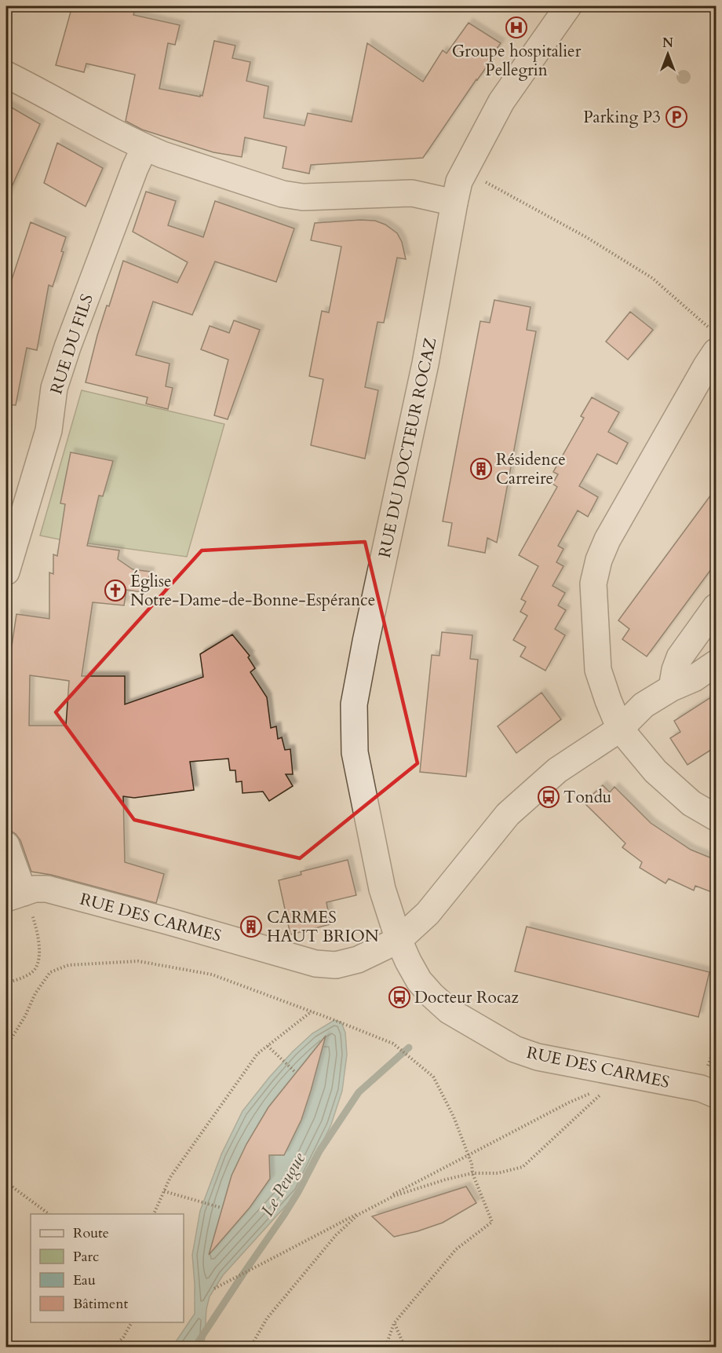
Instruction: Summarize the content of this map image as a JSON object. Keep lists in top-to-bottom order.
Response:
{
  "streets": {
    "street": ["RUE DU FILS", "RUE DU DOCTEUR ROCAZ", "RUE DES CARMES"]
  },
  "crossings": [
    ["RUE DU DOCTEUR ROCAZ", "RUE DES CARMES"]
  ],
  "water": ["Le Peugue"],
  "places": {
    "hospital": ["Groupe hospitalier Pellegrin"],
    "parking": ["Parking P3"],
    "building": ["Résidence Carreire", "CARMES HAUT BRION"],
    "church": ["Église Notre-Dame-de-Bonne-Espérance"],
    "bus stop": ["Tondu", "Docteur Rocaz"]
  },
  "legend": [
    "Route",
    "Parc",
    "Eau",
    "Bâtiment"
  ],
  "north": "top"
}
